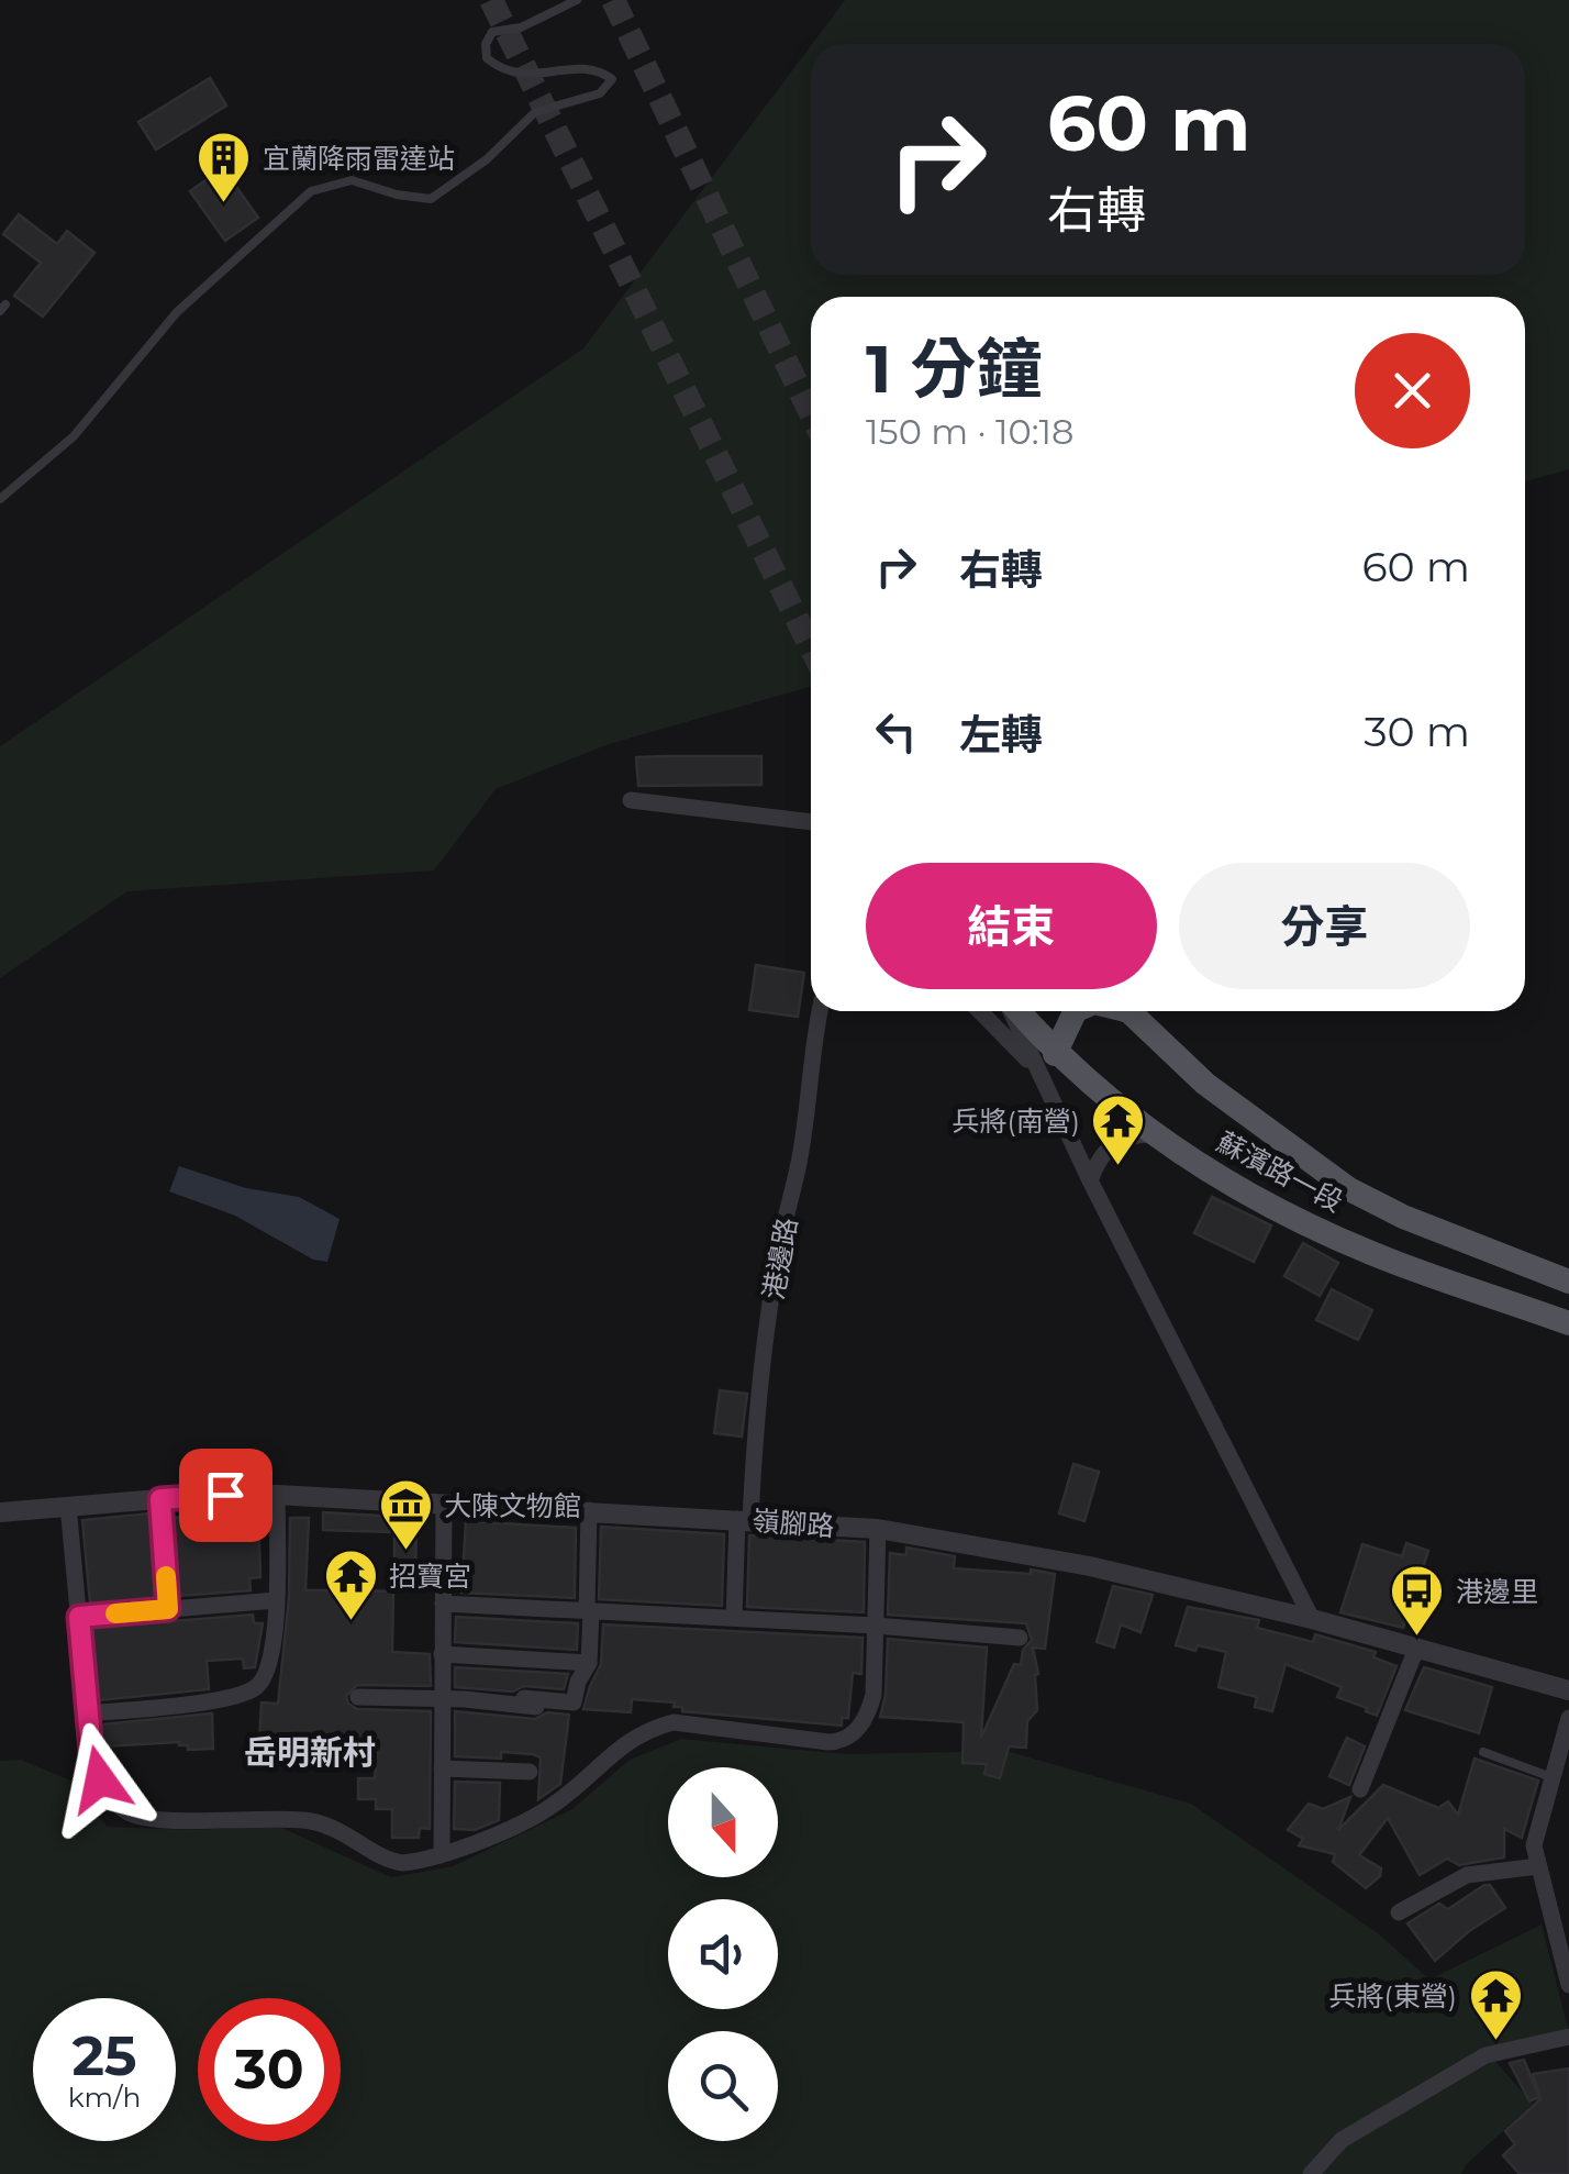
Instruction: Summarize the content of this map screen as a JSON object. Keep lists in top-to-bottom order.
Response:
{
  "streets": {
    "main road": ["蘇濱路一段"],
    "street": ["港邊路", "嶺腳路"]
  },
  "crossings": [
    ["港邊路", "嶺腳路"]
  ],
  "districts": ["岳明新村"],
  "places": {
    "building": ["宜蘭降雨雷達站"],
    "temple": ["兵將(南營)", "招寶宮", "兵將(東營)"],
    "museum": ["大陳文物館"],
    "bus stop": ["港邊里"]
  },
  "north": "bottom",
  "page": {
    "turn": ["60 m", "右轉"],
    "heading": ["1 分鐘", "150 m · 10:18"],
    "list": [
      {
        "name": "右轉",
        "value": "60 m"
      },
      {
        "name": "左轉",
        "value": "30 m"
      }
    ],
    "buttons": ["結束", "分享"],
    "speed": "25 km/h",
    "limit": "30"
  }
}
